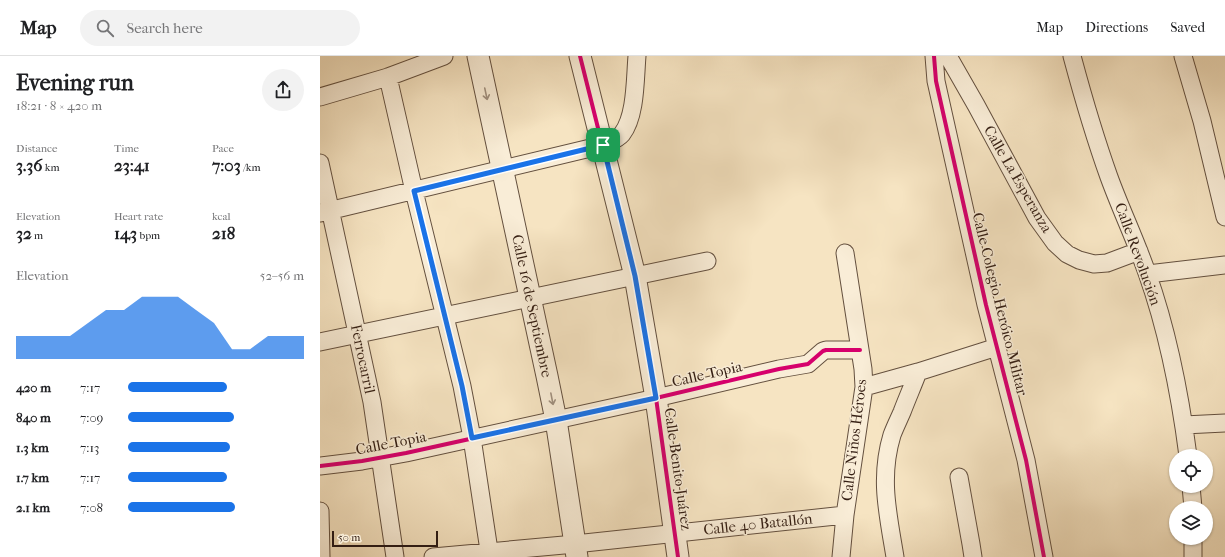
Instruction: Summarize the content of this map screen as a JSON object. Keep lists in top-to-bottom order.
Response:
{
  "streets": {
    "street": [
      "Calle La Esperanza",
      "Calle Revolución",
      "Calle Colegio Heróico Militar",
      "Calle 16 de Septiembre",
      "Ferrocarril",
      "Calle Topia",
      "Calle Niños Héroes",
      "Calle Benito Juárez",
      "Calle 40 Batallón"
    ]
  },
  "crossings": [
    ["Calle La Esperanza", "Calle Revolución"],
    ["Calle 16 de Septiembre", "Calle Topia"],
    ["Calle 16 de Septiembre", "Calle 40 Batallón"],
    ["Ferrocarril", "Calle Topia"],
    ["Calle Topia", "Calle Niños Héroes"],
    ["Calle Topia", "Calle Benito Juárez"],
    ["Calle Niños Héroes", "Calle 40 Batallón"],
    ["Calle Benito Juárez", "Calle 40 Batallón"]
  ],
  "scale_bar": "50 m",
  "page": {
    "header": "Map",
    "search": "Search here",
    "nav": ["Map", "Directions", "Saved"],
    "heading": ["Evening run", "18:21 · 8 × 420 m"],
    "stats": [
      ["Distance", "3.36 km"],
      ["Time", "23:41"],
      ["Pace", "7:03 /km"],
      ["Elevation", "32 m"],
      ["Heart rate", "143 bpm"],
      ["kcal", "218"]
    ],
    "chart": ["Elevation", "52–56 m"],
    "list": [
      {
        "name": "420 m",
        "note": "7:17"
      },
      {
        "name": "840 m",
        "note": "7:09"
      },
      {
        "name": "1.3 km",
        "note": "7:13"
      },
      {
        "name": "1.7 km",
        "note": "7:17"
      },
      {
        "name": "2.1 km",
        "note": "7:08"
      }
    ],
    "scale": "50 m"
  }
}
